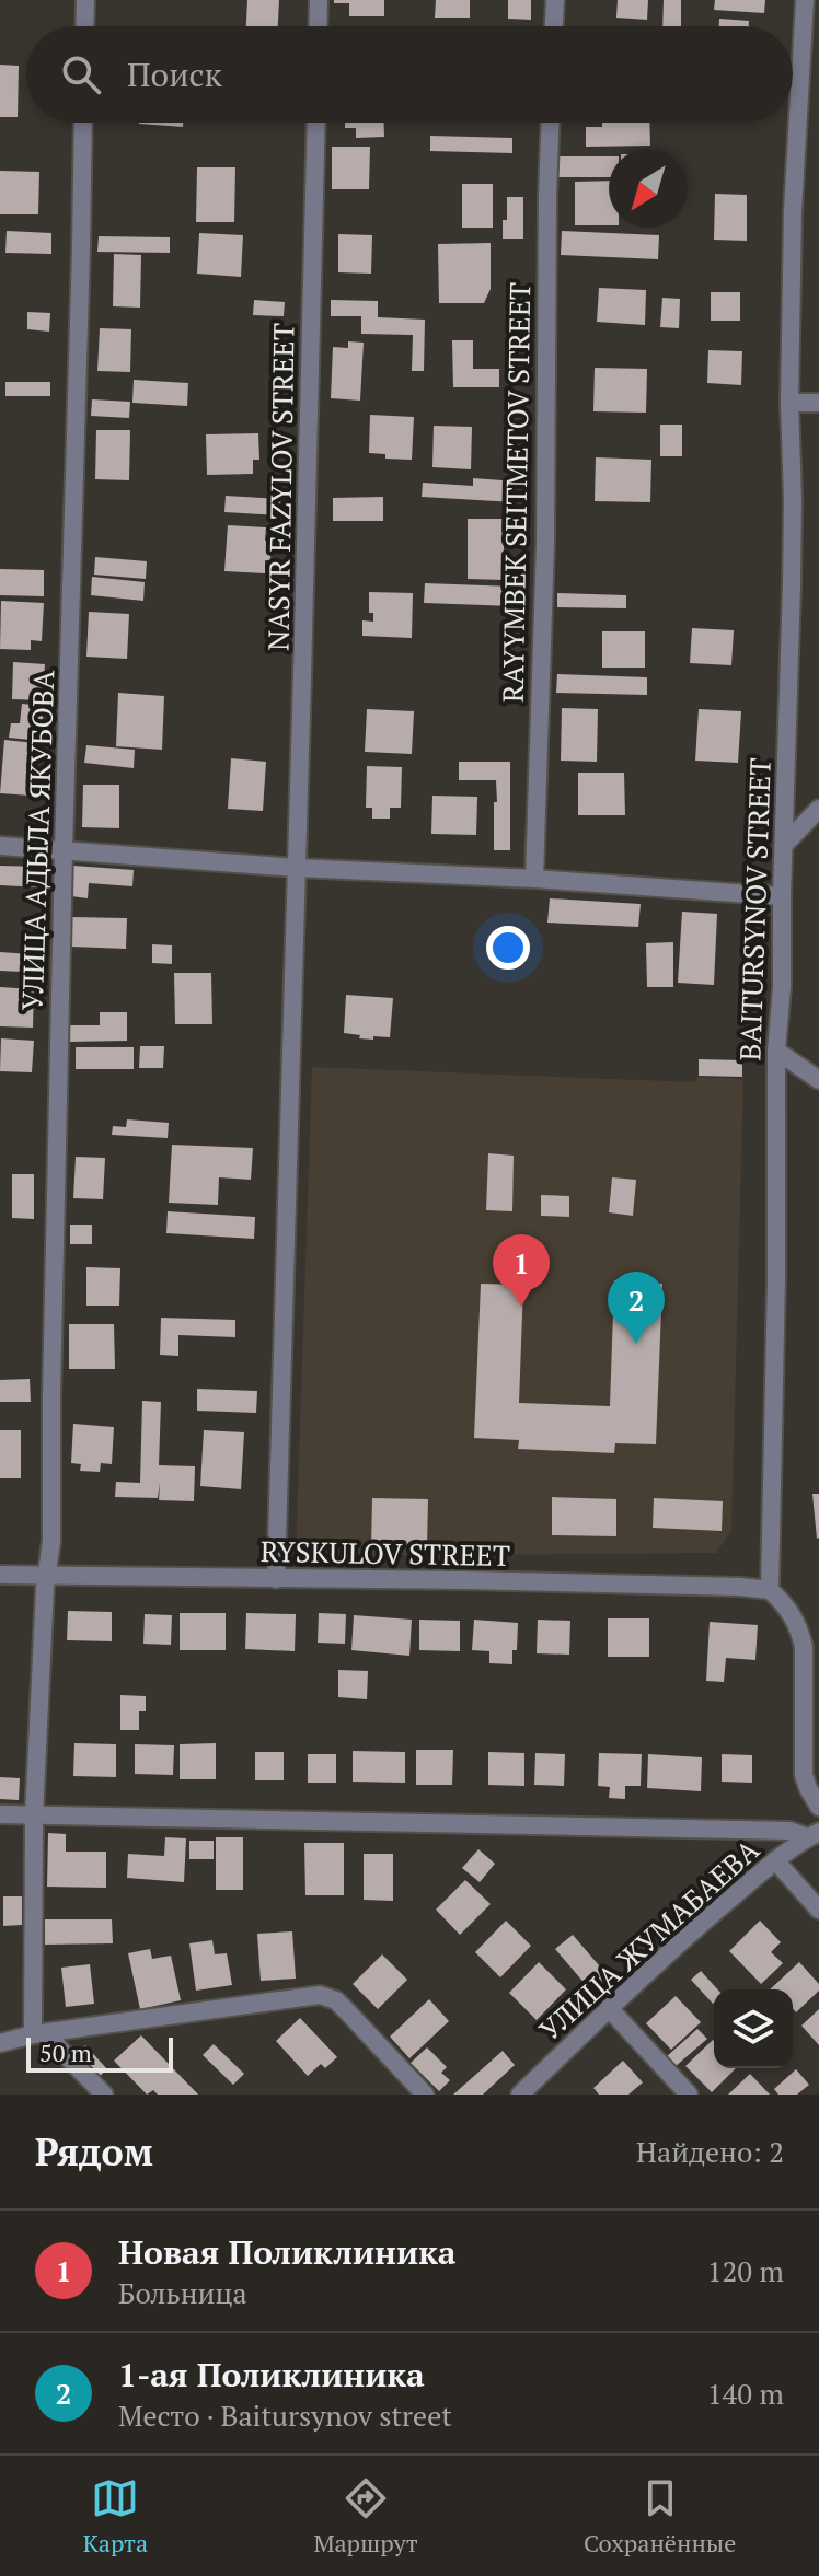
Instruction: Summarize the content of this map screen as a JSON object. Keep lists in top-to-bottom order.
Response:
{
  "streets": {
    "street": [
      "NASYR FAZYLOV STREET",
      "RAYYMBEK SEITMETOV STREET",
      "УЛИЦА АДЫЛА ЯКУБОВА",
      "BAITURSYNOV STREET",
      "RYSKULOV STREET",
      "УЛИЦА ЖУМАБАЕВА"
    ]
  },
  "crossings": [
    ["NASYR FAZYLOV STREET", "RYSKULOV STREET"],
    ["УЛИЦА АДЫЛА ЯКУБОВА", "RYSKULOV STREET"],
    ["BAITURSYNOV STREET", "RYSKULOV STREET"]
  ],
  "scale_bar": "50 m",
  "north": "bottom left",
  "page": {
    "search": "Поиск",
    "pins": ["1", "2"],
    "scale": "50 m",
    "heading": ["Рядом", "Найдено: 2"],
    "list": [
      {
        "mark": "1",
        "name": "Новая Поликлиника",
        "note": "Больница",
        "value": "120 m"
      },
      {
        "mark": "2",
        "name": "1-ая Поликлиника",
        "note": "Место · Baitursynov street",
        "value": "140 m"
      }
    ],
    "nav": ["Карта", "Маршрут", "Сохранённые"]
  }
}
